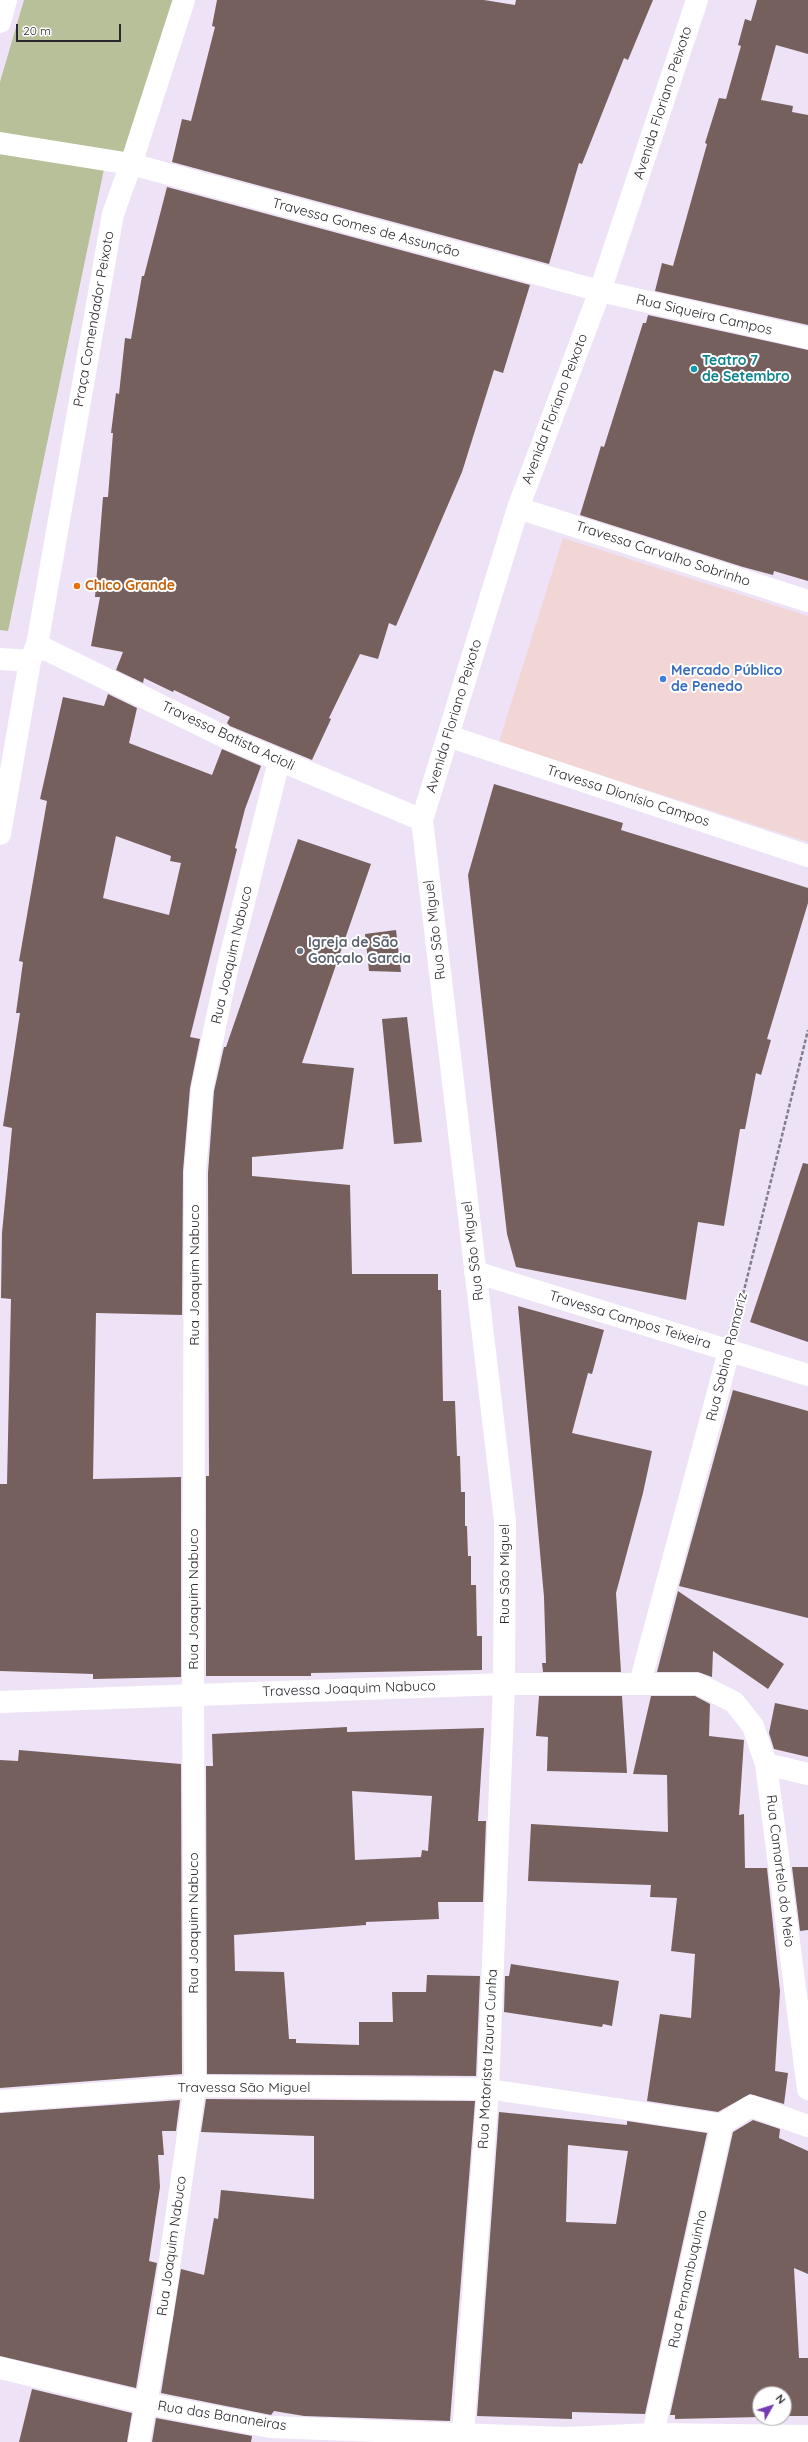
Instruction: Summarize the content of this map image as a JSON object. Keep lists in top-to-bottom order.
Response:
{
  "streets": {
    "street": [
      "Avenida Floriano Peixoto",
      "Travessa Gomes de Assunção",
      "Rua Siqueira Campos",
      "Praça Comendador Peixoto",
      "Travessa Carvalho Sobrinho",
      "Travessa Batista Acioli",
      "Travessa Dionísio Campos",
      "Rua São Miguel",
      "Rua Joaquim Nabuco",
      "Travessa Campos Teixeira",
      "Rua Sabino Romariz",
      "Travessa Joaquim Nabuco",
      "Rua Camartelo do Meio",
      "Rua Motorista Izaura Cunha",
      "Travessa São Miguel",
      "Rua Pernambuquinho",
      "Rua das Bananeiras"
    ]
  },
  "crossings": [
    ["Avenida Floriano Peixoto", "Travessa Gomes de Assunção"],
    ["Avenida Floriano Peixoto", "Rua Siqueira Campos"],
    ["Avenida Floriano Peixoto", "Travessa Carvalho Sobrinho"],
    ["Avenida Floriano Peixoto", "Travessa Batista Acioli"],
    ["Avenida Floriano Peixoto", "Travessa Dionísio Campos"],
    ["Avenida Floriano Peixoto", "Rua São Miguel"],
    ["Travessa Gomes de Assunção", "Rua Siqueira Campos"],
    ["Travessa Gomes de Assunção", "Praça Comendador Peixoto"],
    ["Praça Comendador Peixoto", "Travessa Batista Acioli"],
    ["Travessa Batista Acioli", "Rua São Miguel"],
    ["Travessa Batista Acioli", "Rua Joaquim Nabuco"],
    ["Rua São Miguel", "Travessa Campos Teixeira"],
    ["Rua São Miguel", "Travessa Joaquim Nabuco"],
    ["Rua São Miguel", "Rua Motorista Izaura Cunha"],
    ["Rua Joaquim Nabuco", "Travessa Joaquim Nabuco"],
    ["Rua Joaquim Nabuco", "Travessa São Miguel"],
    ["Rua Joaquim Nabuco", "Rua das Bananeiras"],
    ["Travessa Campos Teixeira", "Rua Sabino Romariz"],
    ["Rua Sabino Romariz", "Travessa Joaquim Nabuco"],
    ["Travessa Joaquim Nabuco", "Rua Camartelo do Meio"],
    ["Travessa Joaquim Nabuco", "Rua Motorista Izaura Cunha"],
    ["Rua Motorista Izaura Cunha", "Travessa São Miguel"],
    ["Rua Motorista Izaura Cunha", "Rua das Bananeiras"],
    ["Rua Pernambuquinho", "Rua das Bananeiras"]
  ],
  "places": [
    "Teatro 7 de Setembro",
    "Chico Grande",
    "Mercado Público de Penedo",
    "Igreja de São Gonçalo Garcia"
  ],
  "scale_bar": "20 m",
  "north": "top right"
}
